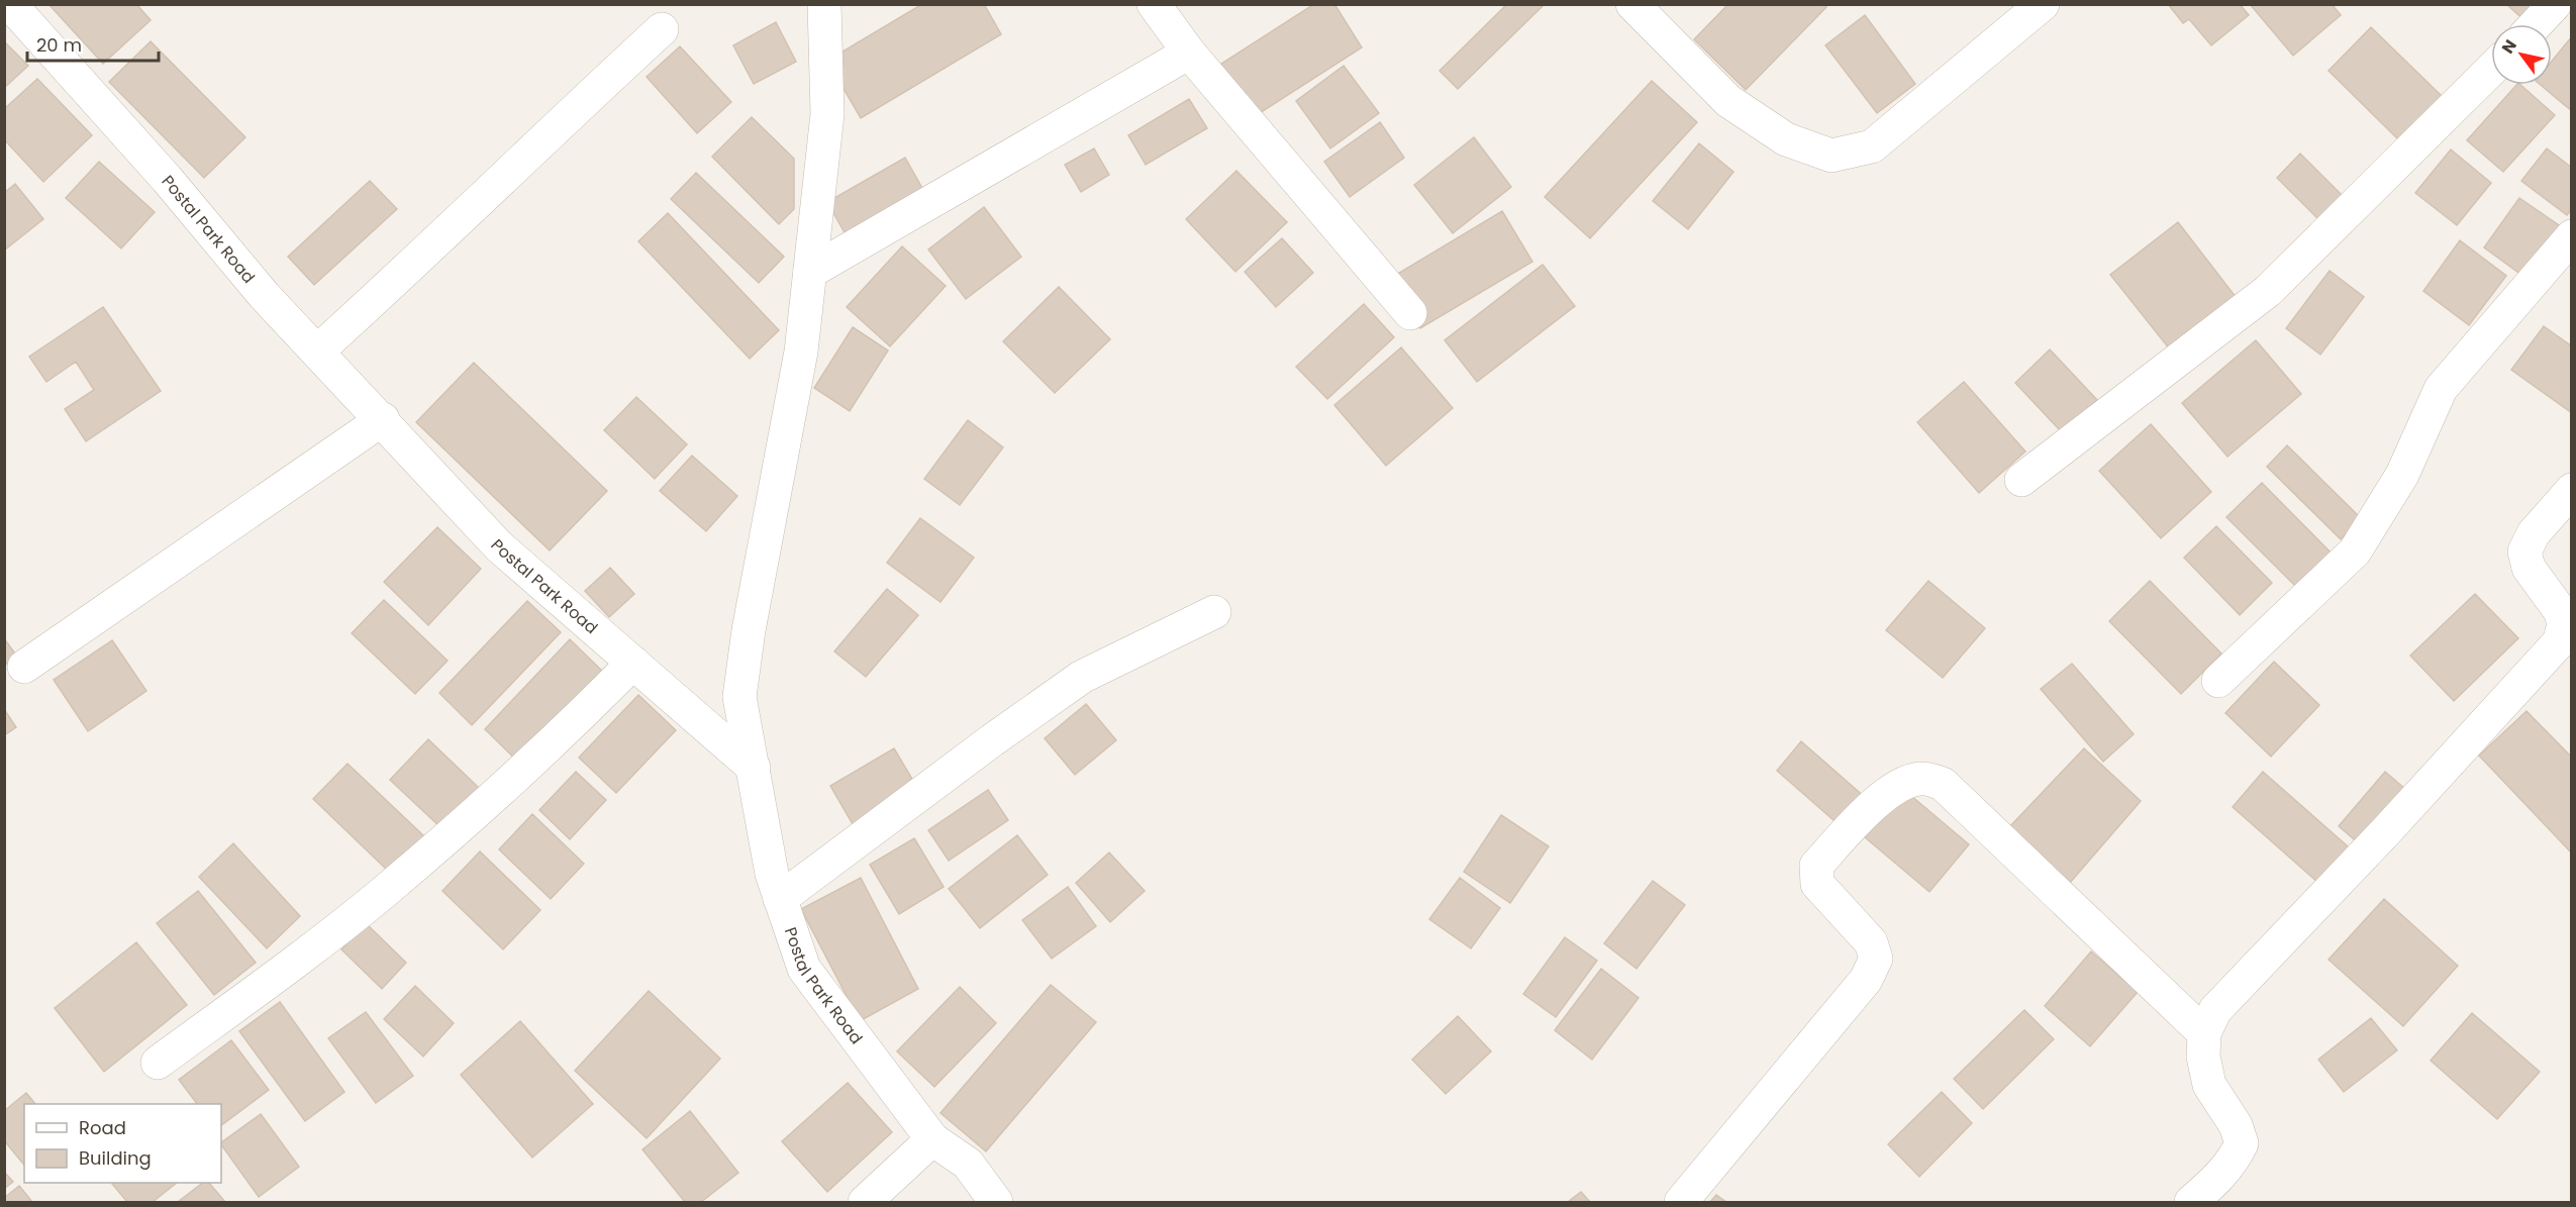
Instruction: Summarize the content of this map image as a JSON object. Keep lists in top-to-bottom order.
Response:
{
  "streets": {
    "street": ["Postal Park Road"]
  },
  "legend": ["Road", "Building"],
  "scale_bar": "20 m",
  "north": "top left"
}
